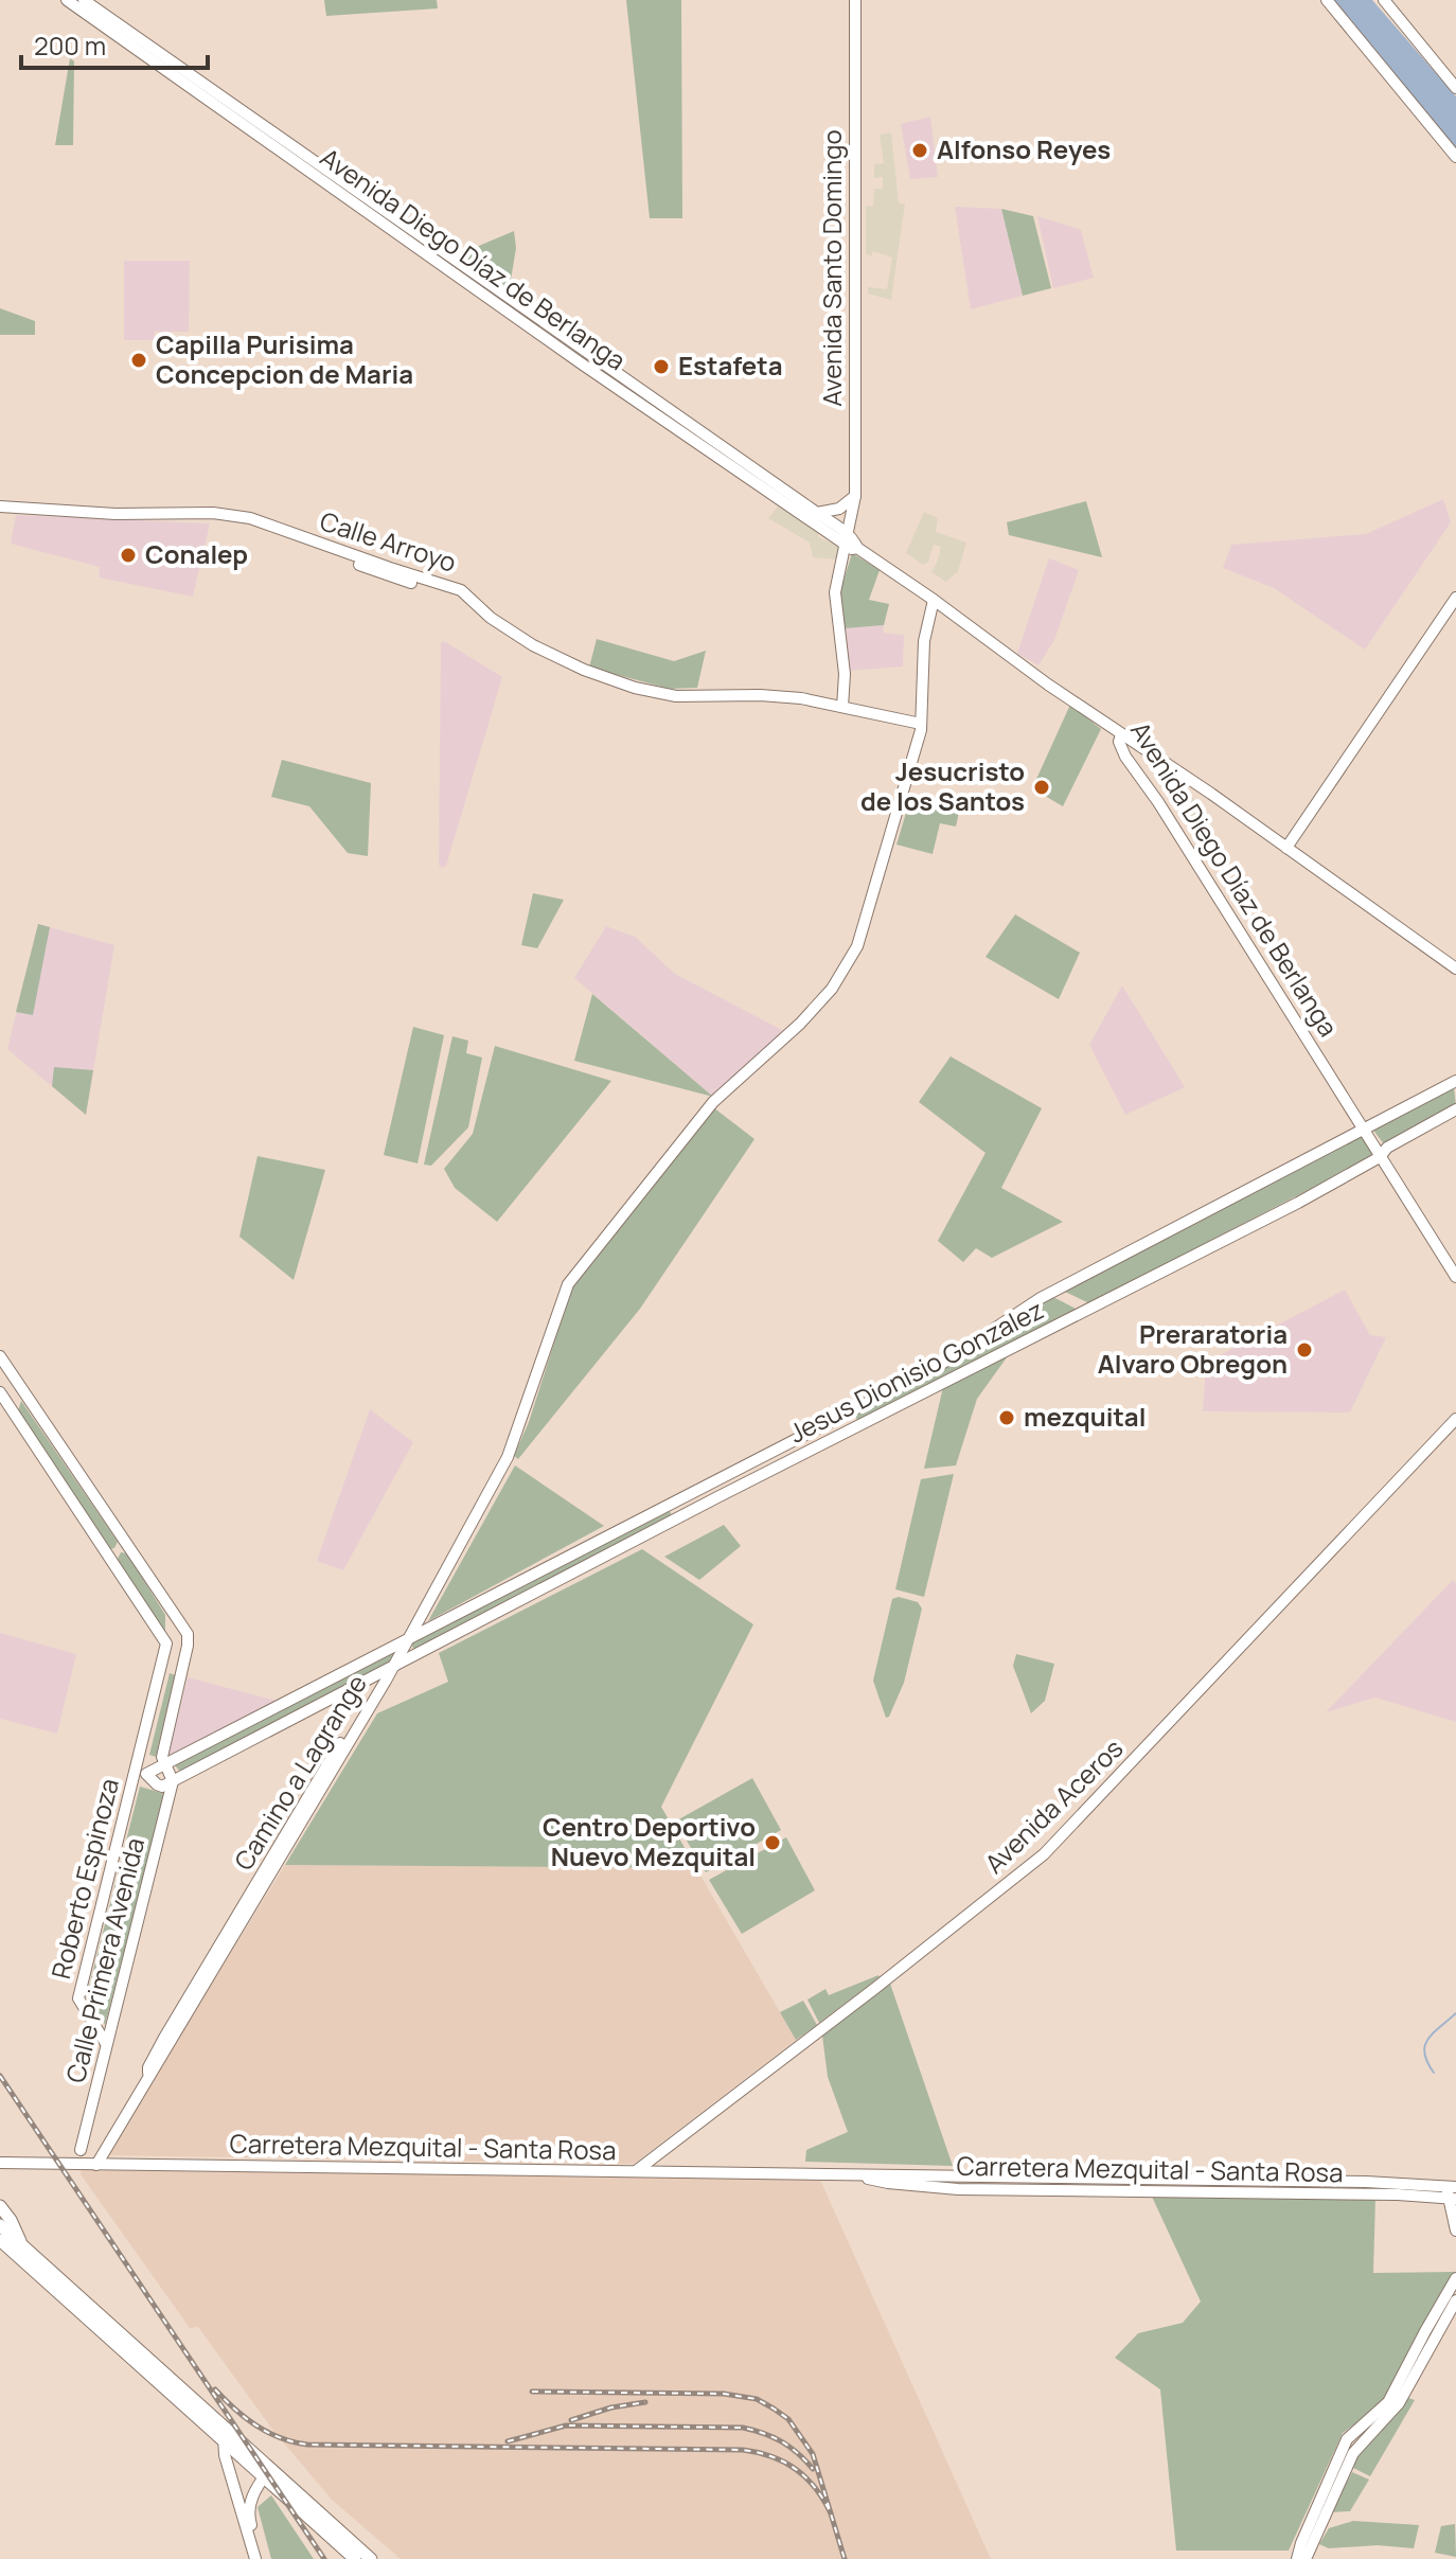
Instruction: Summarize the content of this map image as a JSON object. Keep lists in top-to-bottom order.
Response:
{
  "streets": {
    "street": [
      "Avenida Diego Díaz de Berlanga",
      "Avenida Santo Domingo",
      "Calle Arroyo",
      "Jesus Dionisio Gonzalez",
      "Camino a Lagrange",
      "Avenida Aceros",
      "Roberto Espinoza",
      "Calle Primera Avenida",
      "Carretera Mezquital - Santa Rosa"
    ]
  },
  "crossings": [
    ["Avenida Diego Díaz de Berlanga", "Avenida Santo Domingo"],
    ["Avenida Diego Díaz de Berlanga", "Jesus Dionisio Gonzalez"],
    ["Avenida Santo Domingo", "Calle Arroyo"],
    ["Jesus Dionisio Gonzalez", "Camino a Lagrange"],
    ["Jesus Dionisio Gonzalez", "Roberto Espinoza"],
    ["Jesus Dionisio Gonzalez", "Calle Primera Avenida"],
    ["Camino a Lagrange", "Carretera Mezquital - Santa Rosa"],
    ["Avenida Aceros", "Carretera Mezquital - Santa Rosa"],
    ["Roberto Espinoza", "Calle Primera Avenida"]
  ],
  "places": [
    "Alfonso Reyes",
    "Capilla Purisima Concepcion de Maria",
    "Estafeta",
    "Conalep",
    "Jesucristo de los Santos",
    "Preraratoria Alvaro Obregon",
    "mezquital",
    "Centro Deportivo Nuevo Mezquital"
  ],
  "scale_bar": "200 m"
}
